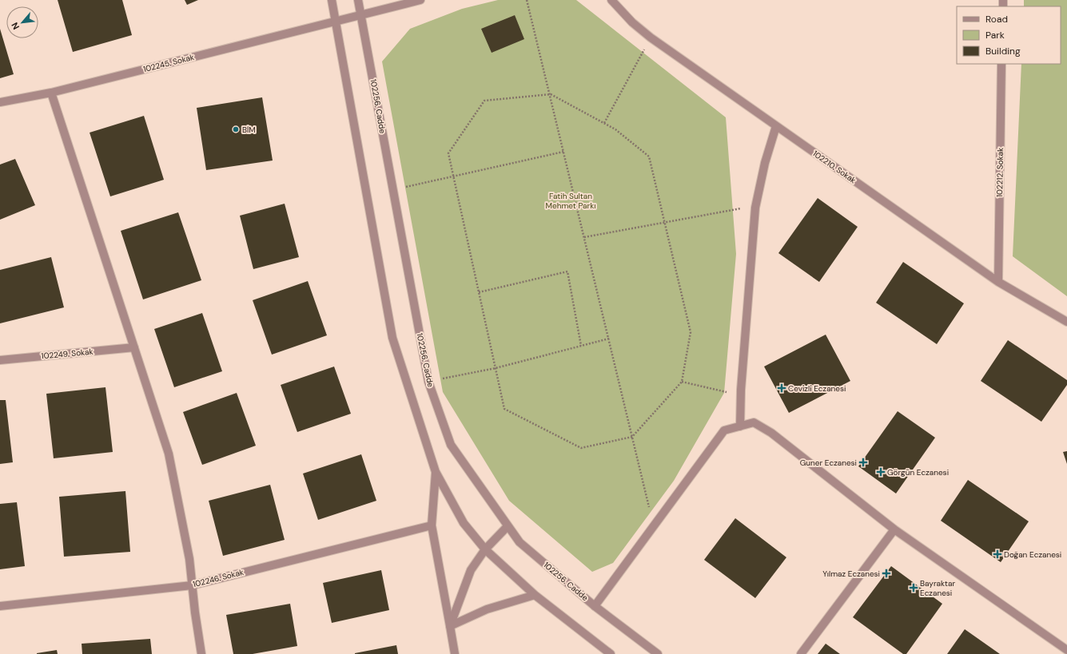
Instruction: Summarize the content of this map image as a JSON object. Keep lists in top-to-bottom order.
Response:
{
  "streets": {
    "street": [
      "102245. Sokak",
      "102256. Cadde",
      "102210. Sokak",
      "102212. Sokak",
      "102249. Sokak",
      "102246. Sokak"
    ]
  },
  "crossings": [
    ["102245. Sokak", "102256. Cadde"],
    ["102210. Sokak", "102212. Sokak"]
  ],
  "parks": ["Fatih Sultan Mehmet Parkı"],
  "places": {
    "other": ["BİM"],
    "health": [
      "Cevizli Eczanesi",
      "Guner Eczanesi",
      "Görgün Eczanesi",
      "Doğan Eczanesi",
      "Yılmaz Eczanesi",
      "Bayraktar Eczanesi"
    ]
  },
  "legend": ["Road", "Park", "Building"],
  "north": "bottom left"
}
